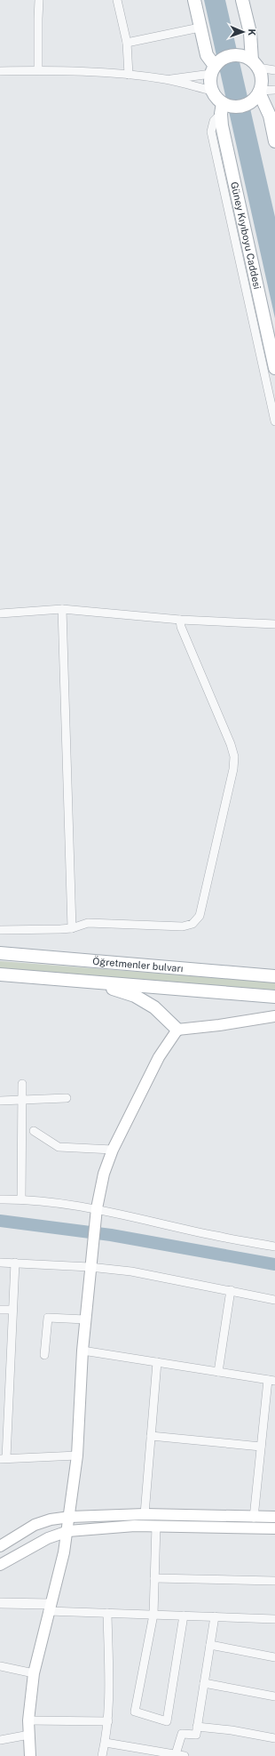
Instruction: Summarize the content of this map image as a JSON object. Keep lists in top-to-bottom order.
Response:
{
  "streets": {
    "main road": ["Güney Kıyıboyu Caddesi", "Öğretmenler bulvarı"]
  },
  "north": "right"
}
